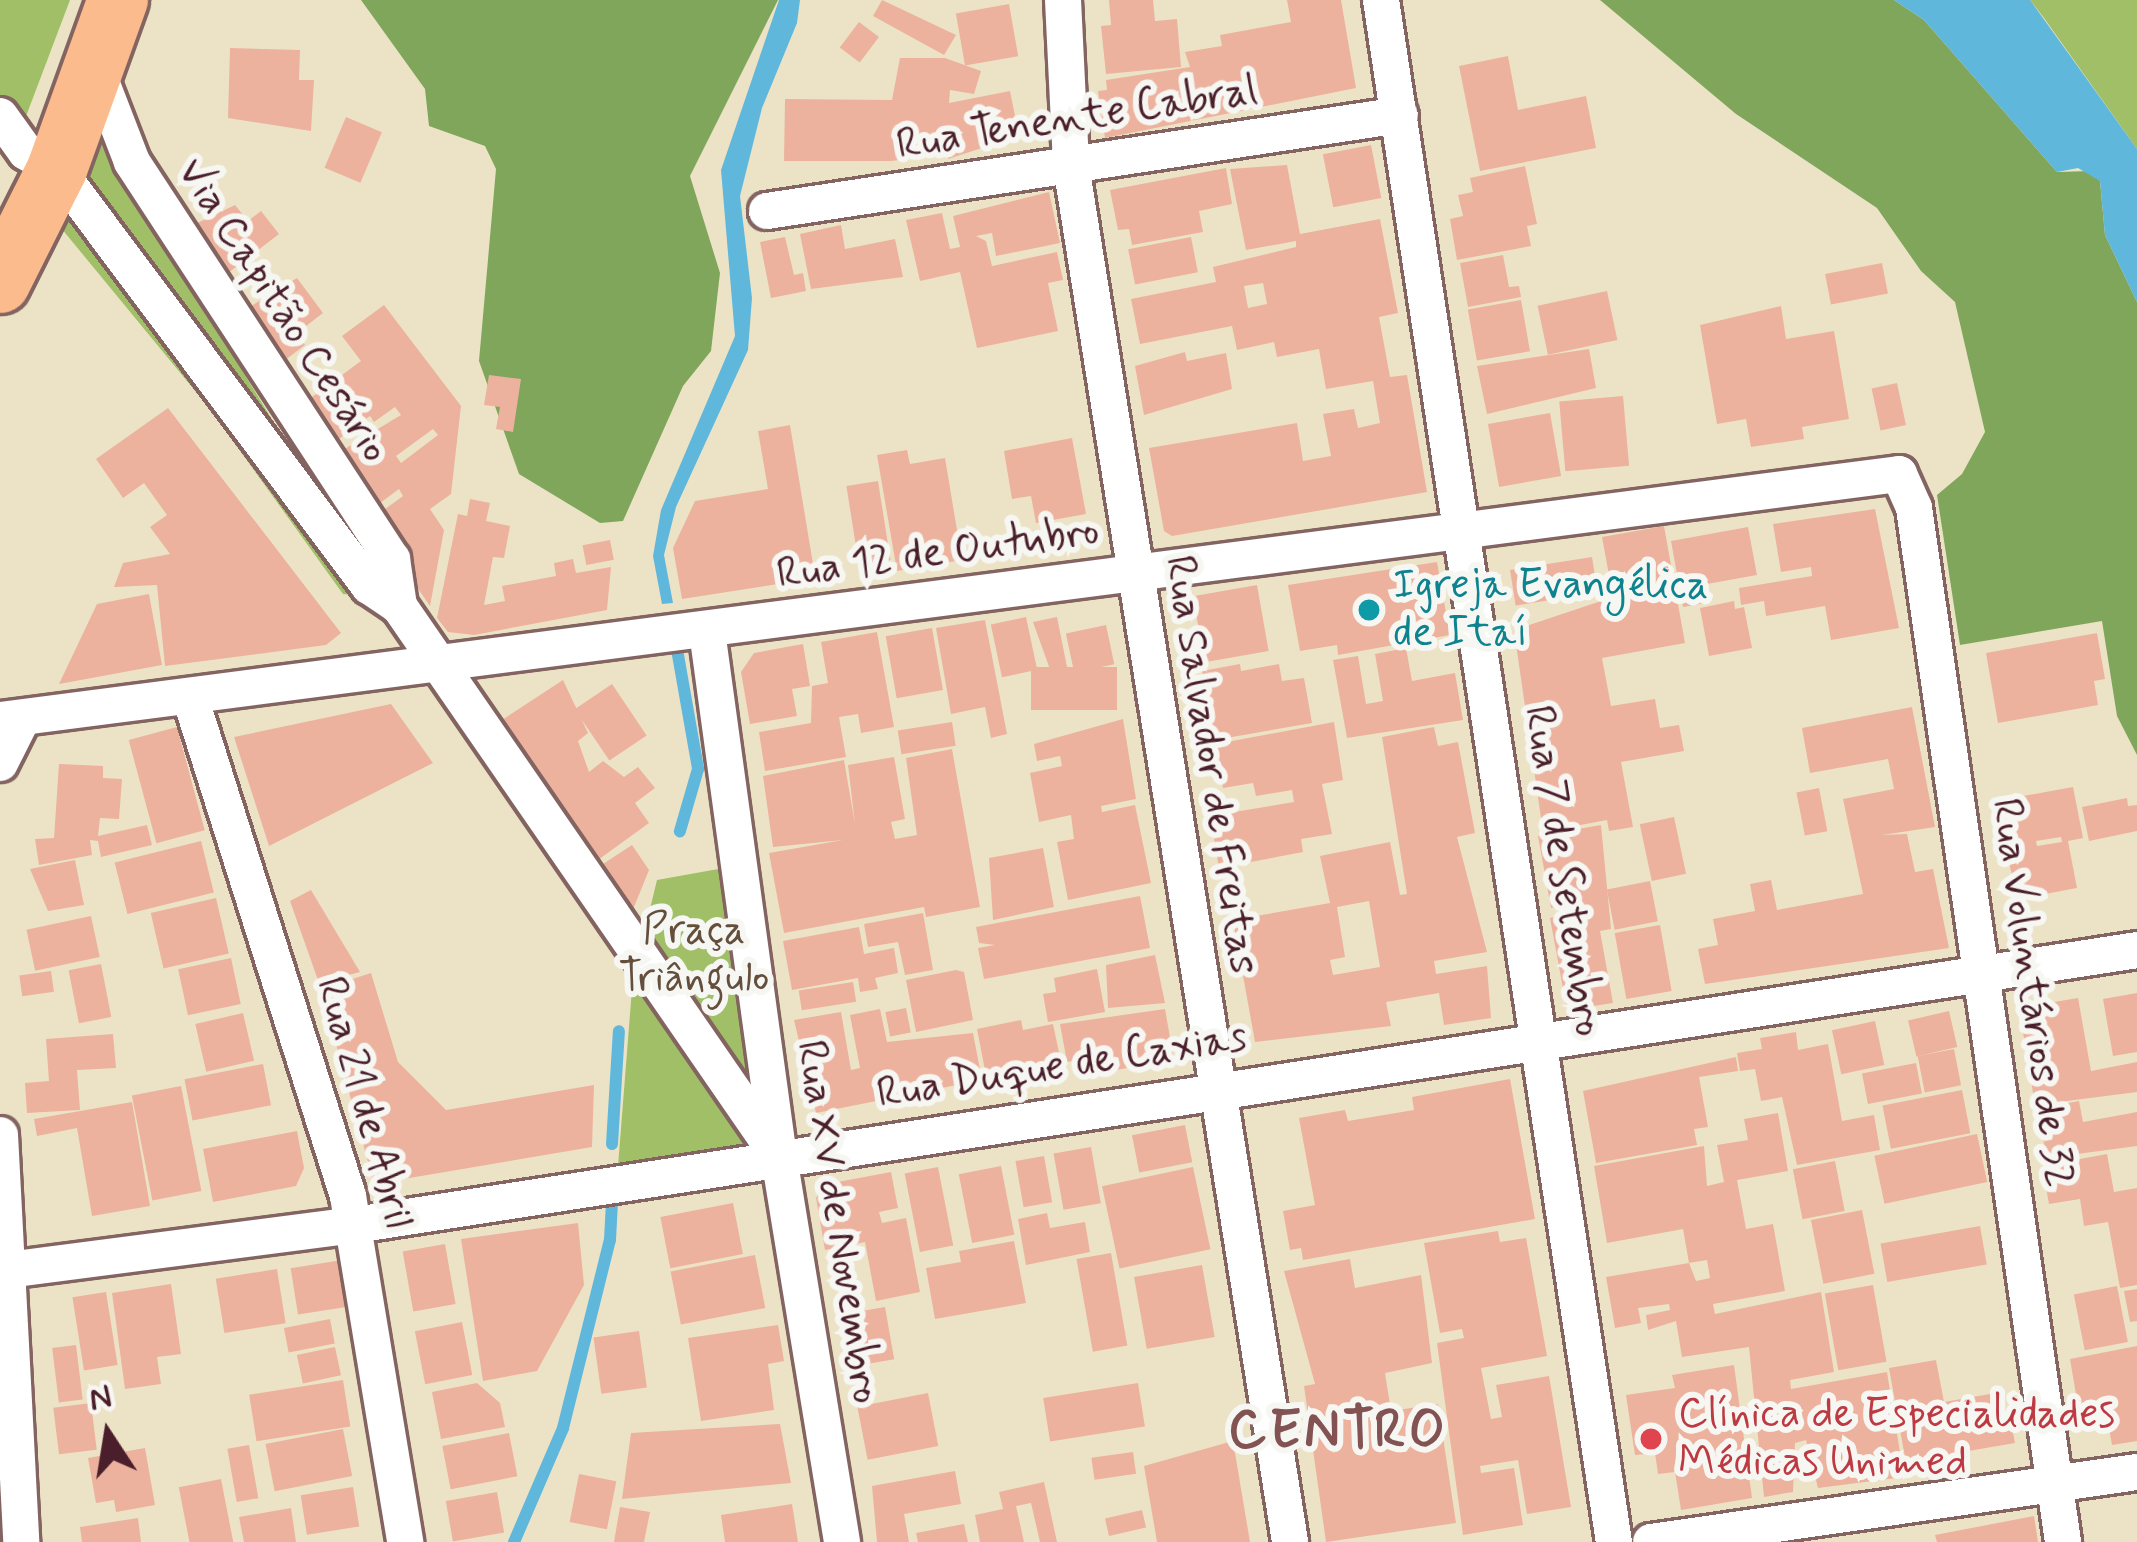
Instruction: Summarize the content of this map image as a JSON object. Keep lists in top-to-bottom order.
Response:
{
  "streets": {
    "street": [
      "Rua Tenente Cabral",
      "Via Capitão Cesário",
      "Rua 12 de Outubro",
      "Rua Salvador de Freitas",
      "Rua 7 de Setembro",
      "Rua Voluntários de 32",
      "Rua Duque de Caxias",
      "Rua 21 de Abril",
      "Rua XV de Novembro"
    ]
  },
  "crossings": [
    ["Rua Tenente Cabral", "Rua Salvador de Freitas"],
    ["Rua Tenente Cabral", "Rua 7 de Setembro"],
    ["Via Capitão Cesário", "Rua 12 de Outubro"],
    ["Via Capitão Cesário", "Rua Duque de Caxias"],
    ["Via Capitão Cesário", "Rua XV de Novembro"],
    ["Rua 12 de Outubro", "Rua Salvador de Freitas"],
    ["Rua 12 de Outubro", "Rua 7 de Setembro"],
    ["Rua 12 de Outubro", "Rua Voluntários de 32"],
    ["Rua 12 de Outubro", "Rua 21 de Abril"],
    ["Rua 12 de Outubro", "Rua XV de Novembro"],
    ["Rua Salvador de Freitas", "Rua Duque de Caxias"],
    ["Rua 7 de Setembro", "Rua Duque de Caxias"],
    ["Rua Voluntários de 32", "Rua Duque de Caxias"],
    ["Rua Duque de Caxias", "Rua 21 de Abril"],
    ["Rua Duque de Caxias", "Rua XV de Novembro"]
  ],
  "districts": ["CENTRO"],
  "parks": ["Praça Triângulo"],
  "places": ["Igreja Evangélica de Itaí", "Clínica de Especialidades Médicas Unimed"],
  "north": "top"
}
